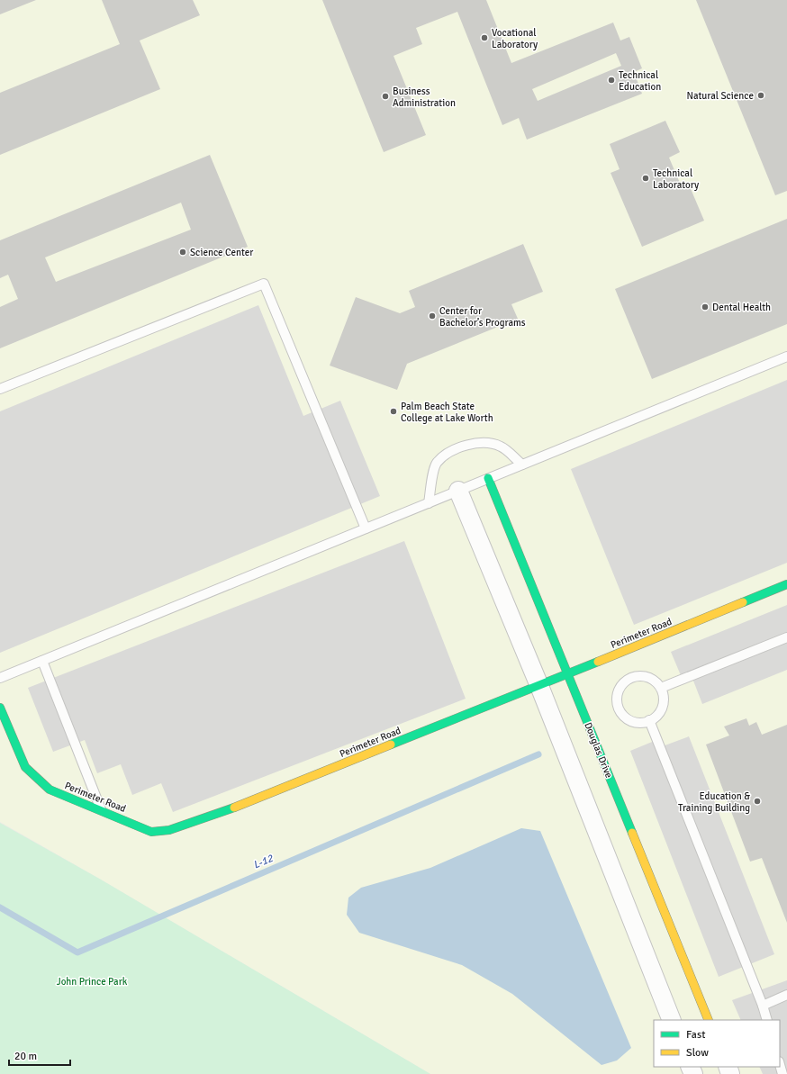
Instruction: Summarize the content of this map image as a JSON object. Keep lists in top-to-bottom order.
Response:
{
  "streets": {
    "street": ["Perimeter Road", "Douglas Drive"]
  },
  "crossings": [
    ["Perimeter Road", "Douglas Drive"]
  ],
  "water": ["L-12"],
  "parks": ["John Prince Park"],
  "places": [
    "Vocational Laboratory",
    "Technical Education",
    "Natural Science",
    "Business Administration",
    "Technical Laboratory",
    "Science Center",
    "Dental Health",
    "Center for Bachelor’s Programs",
    "Palm Beach State College at Lake Worth",
    "Education & Training Building"
  ],
  "legend": ["Fast", "Slow"],
  "scale_bar": "20 m"
}
